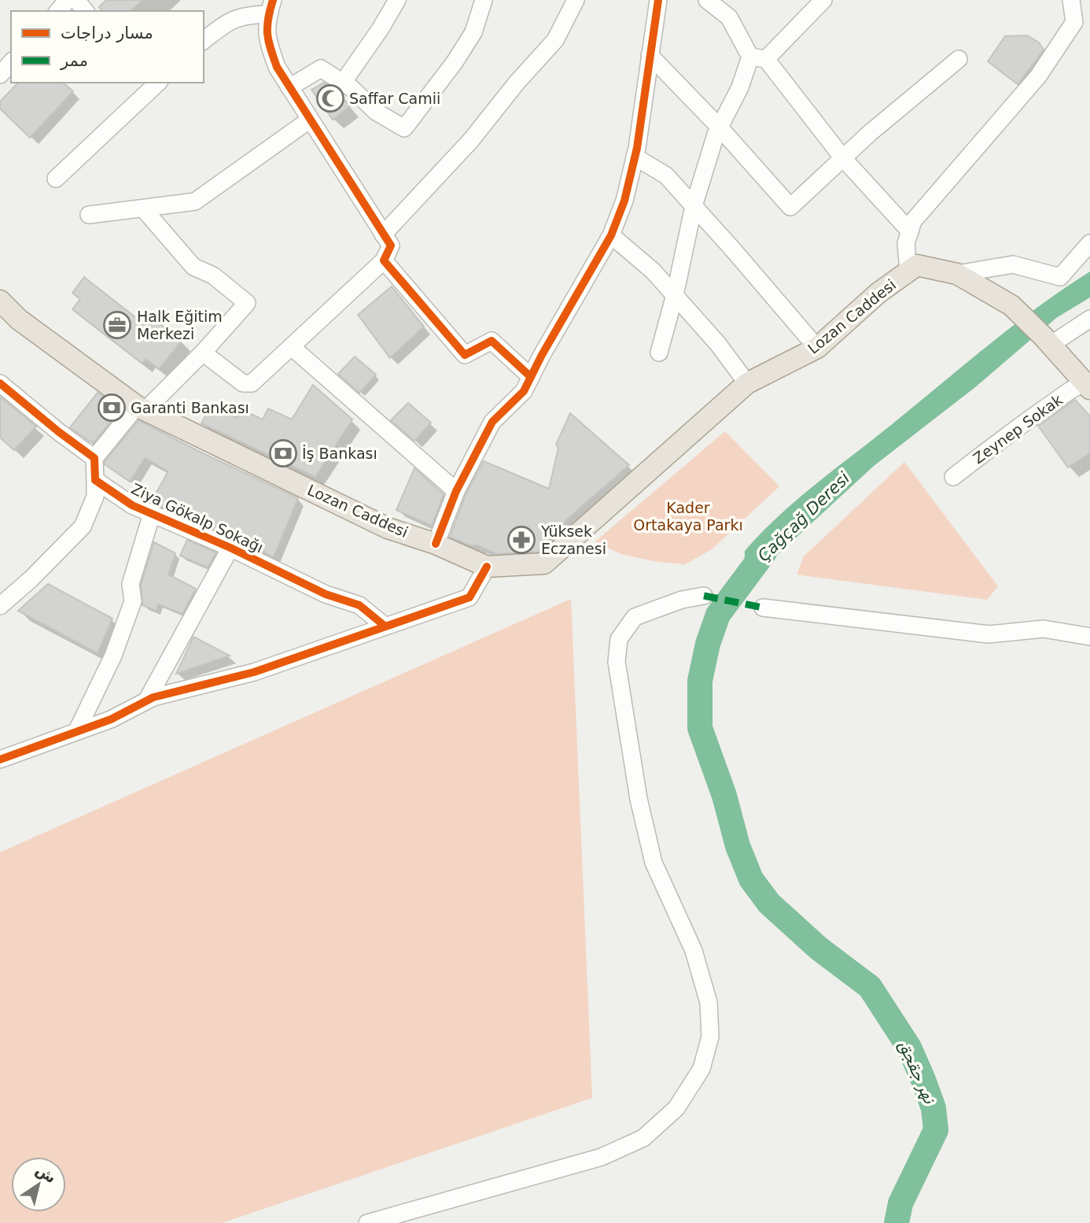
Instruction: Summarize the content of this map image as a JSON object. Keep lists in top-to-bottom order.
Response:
{
  "streets": {
    "main road": ["Lozan Caddesi"],
    "street": ["Zeynep Sokak", "Ziya Gökalp Sokağı"]
  },
  "water": ["Çağçağ Deresi", "نهر جقجق"],
  "parks": ["Kader Ortakaya Parkı"],
  "places": {
    "mosque": ["Saffar Camii"],
    "office": ["Halk Eğitim Merkezi"],
    "bank": ["Garanti Bankası", "İş Bankası"],
    "pharmacy": ["Yüksek Eczanesi"]
  },
  "legend": ["مسار دراجات", "ممر"],
  "north": "top right"
}
